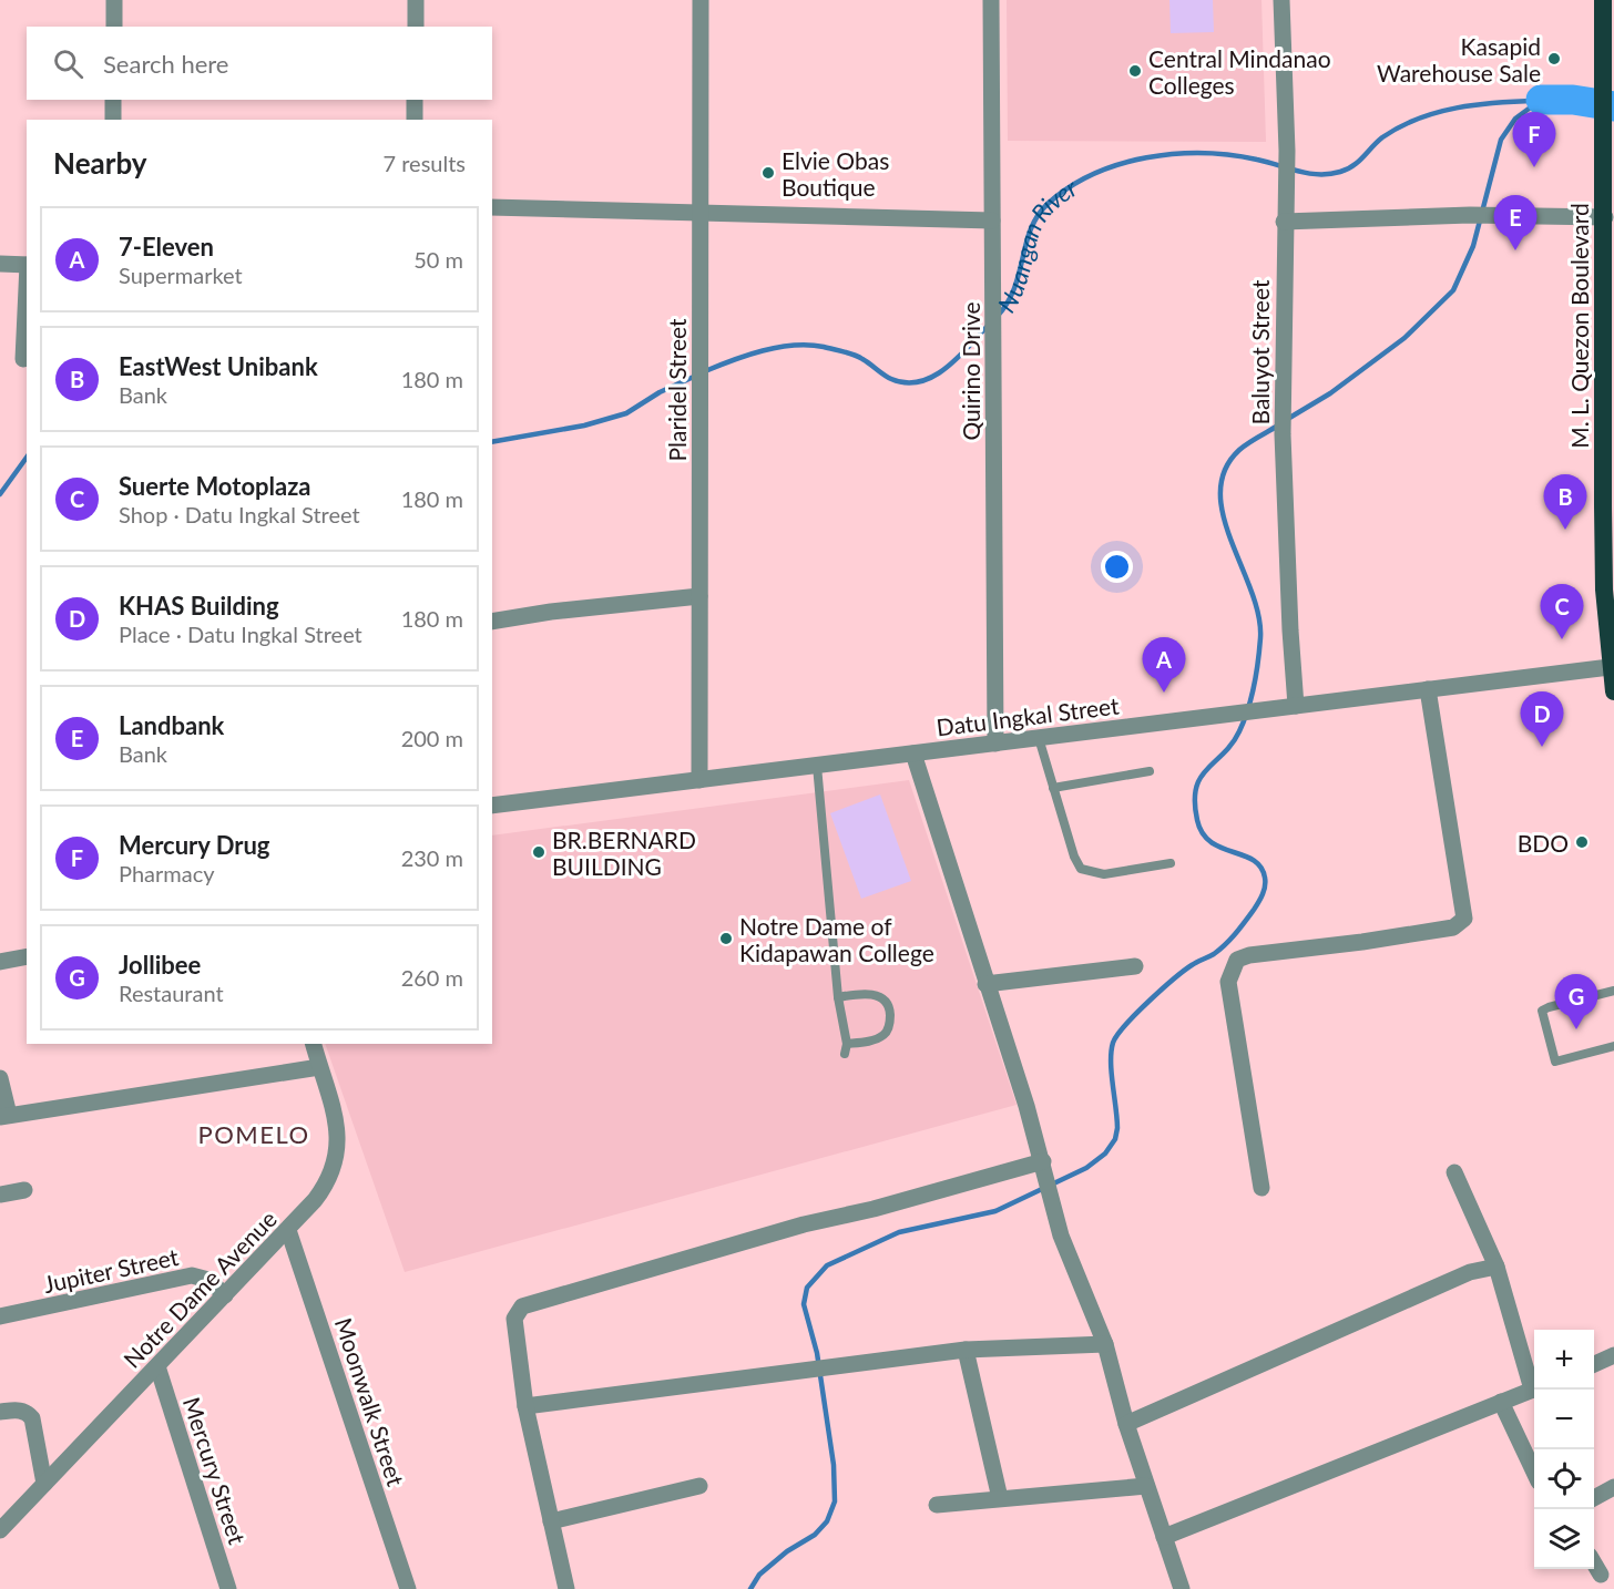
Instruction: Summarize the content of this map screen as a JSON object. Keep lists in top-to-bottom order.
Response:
{
  "streets": {
    "highway": ["M. L. Quezon Boulevard"],
    "street": [
      "Baluyot Street",
      "Quirino Drive",
      "Plaridel Street",
      "Datu Ingkal Street",
      "Jupiter Street",
      "Notre Dame Avenue",
      "Moonwalk Street",
      "Mercury Street"
    ]
  },
  "crossings": [
    ["M. L. Quezon Boulevard", "Datu Ingkal Street"],
    ["Baluyot Street", "Datu Ingkal Street"],
    ["Quirino Drive", "Datu Ingkal Street"],
    ["Plaridel Street", "Datu Ingkal Street"],
    ["Jupiter Street", "Notre Dame Avenue"],
    ["Notre Dame Avenue", "Moonwalk Street"],
    ["Notre Dame Avenue", "Mercury Street"]
  ],
  "districts": ["POMELO"],
  "water": ["Nuangan River"],
  "places": [
    "Kasapid Warehouse Sale",
    "Central Mindanao Colleges",
    "Elvie Obas Boutique",
    "BDO",
    "BR.BERNARD BUILDING",
    "Notre Dame of Kidapawan College"
  ],
  "page": {
    "search": "Search here",
    "pins": [
      "F",
      "E",
      "B",
      "C",
      "A",
      "D",
      "G"
    ],
    "heading": ["Nearby", "7 results"],
    "list": [
      {
        "mark": "A",
        "name": "7-Eleven",
        "note": "Supermarket",
        "value": "50 m"
      },
      {
        "mark": "B",
        "name": "EastWest Unibank",
        "note": "Bank",
        "value": "180 m"
      },
      {
        "mark": "C",
        "name": "Suerte Motoplaza",
        "note": "Shop · Datu Ingkal Street",
        "value": "180 m"
      },
      {
        "mark": "D",
        "name": "KHAS Building",
        "note": "Place · Datu Ingkal Street",
        "value": "180 m"
      },
      {
        "mark": "E",
        "name": "Landbank",
        "note": "Bank",
        "value": "200 m"
      },
      {
        "mark": "F",
        "name": "Mercury Drug",
        "note": "Pharmacy",
        "value": "230 m"
      },
      {
        "mark": "G",
        "name": "Jollibee",
        "note": "Restaurant",
        "value": "260 m"
      }
    ],
    "map_buttons": ["+", "−"]
  }
}
